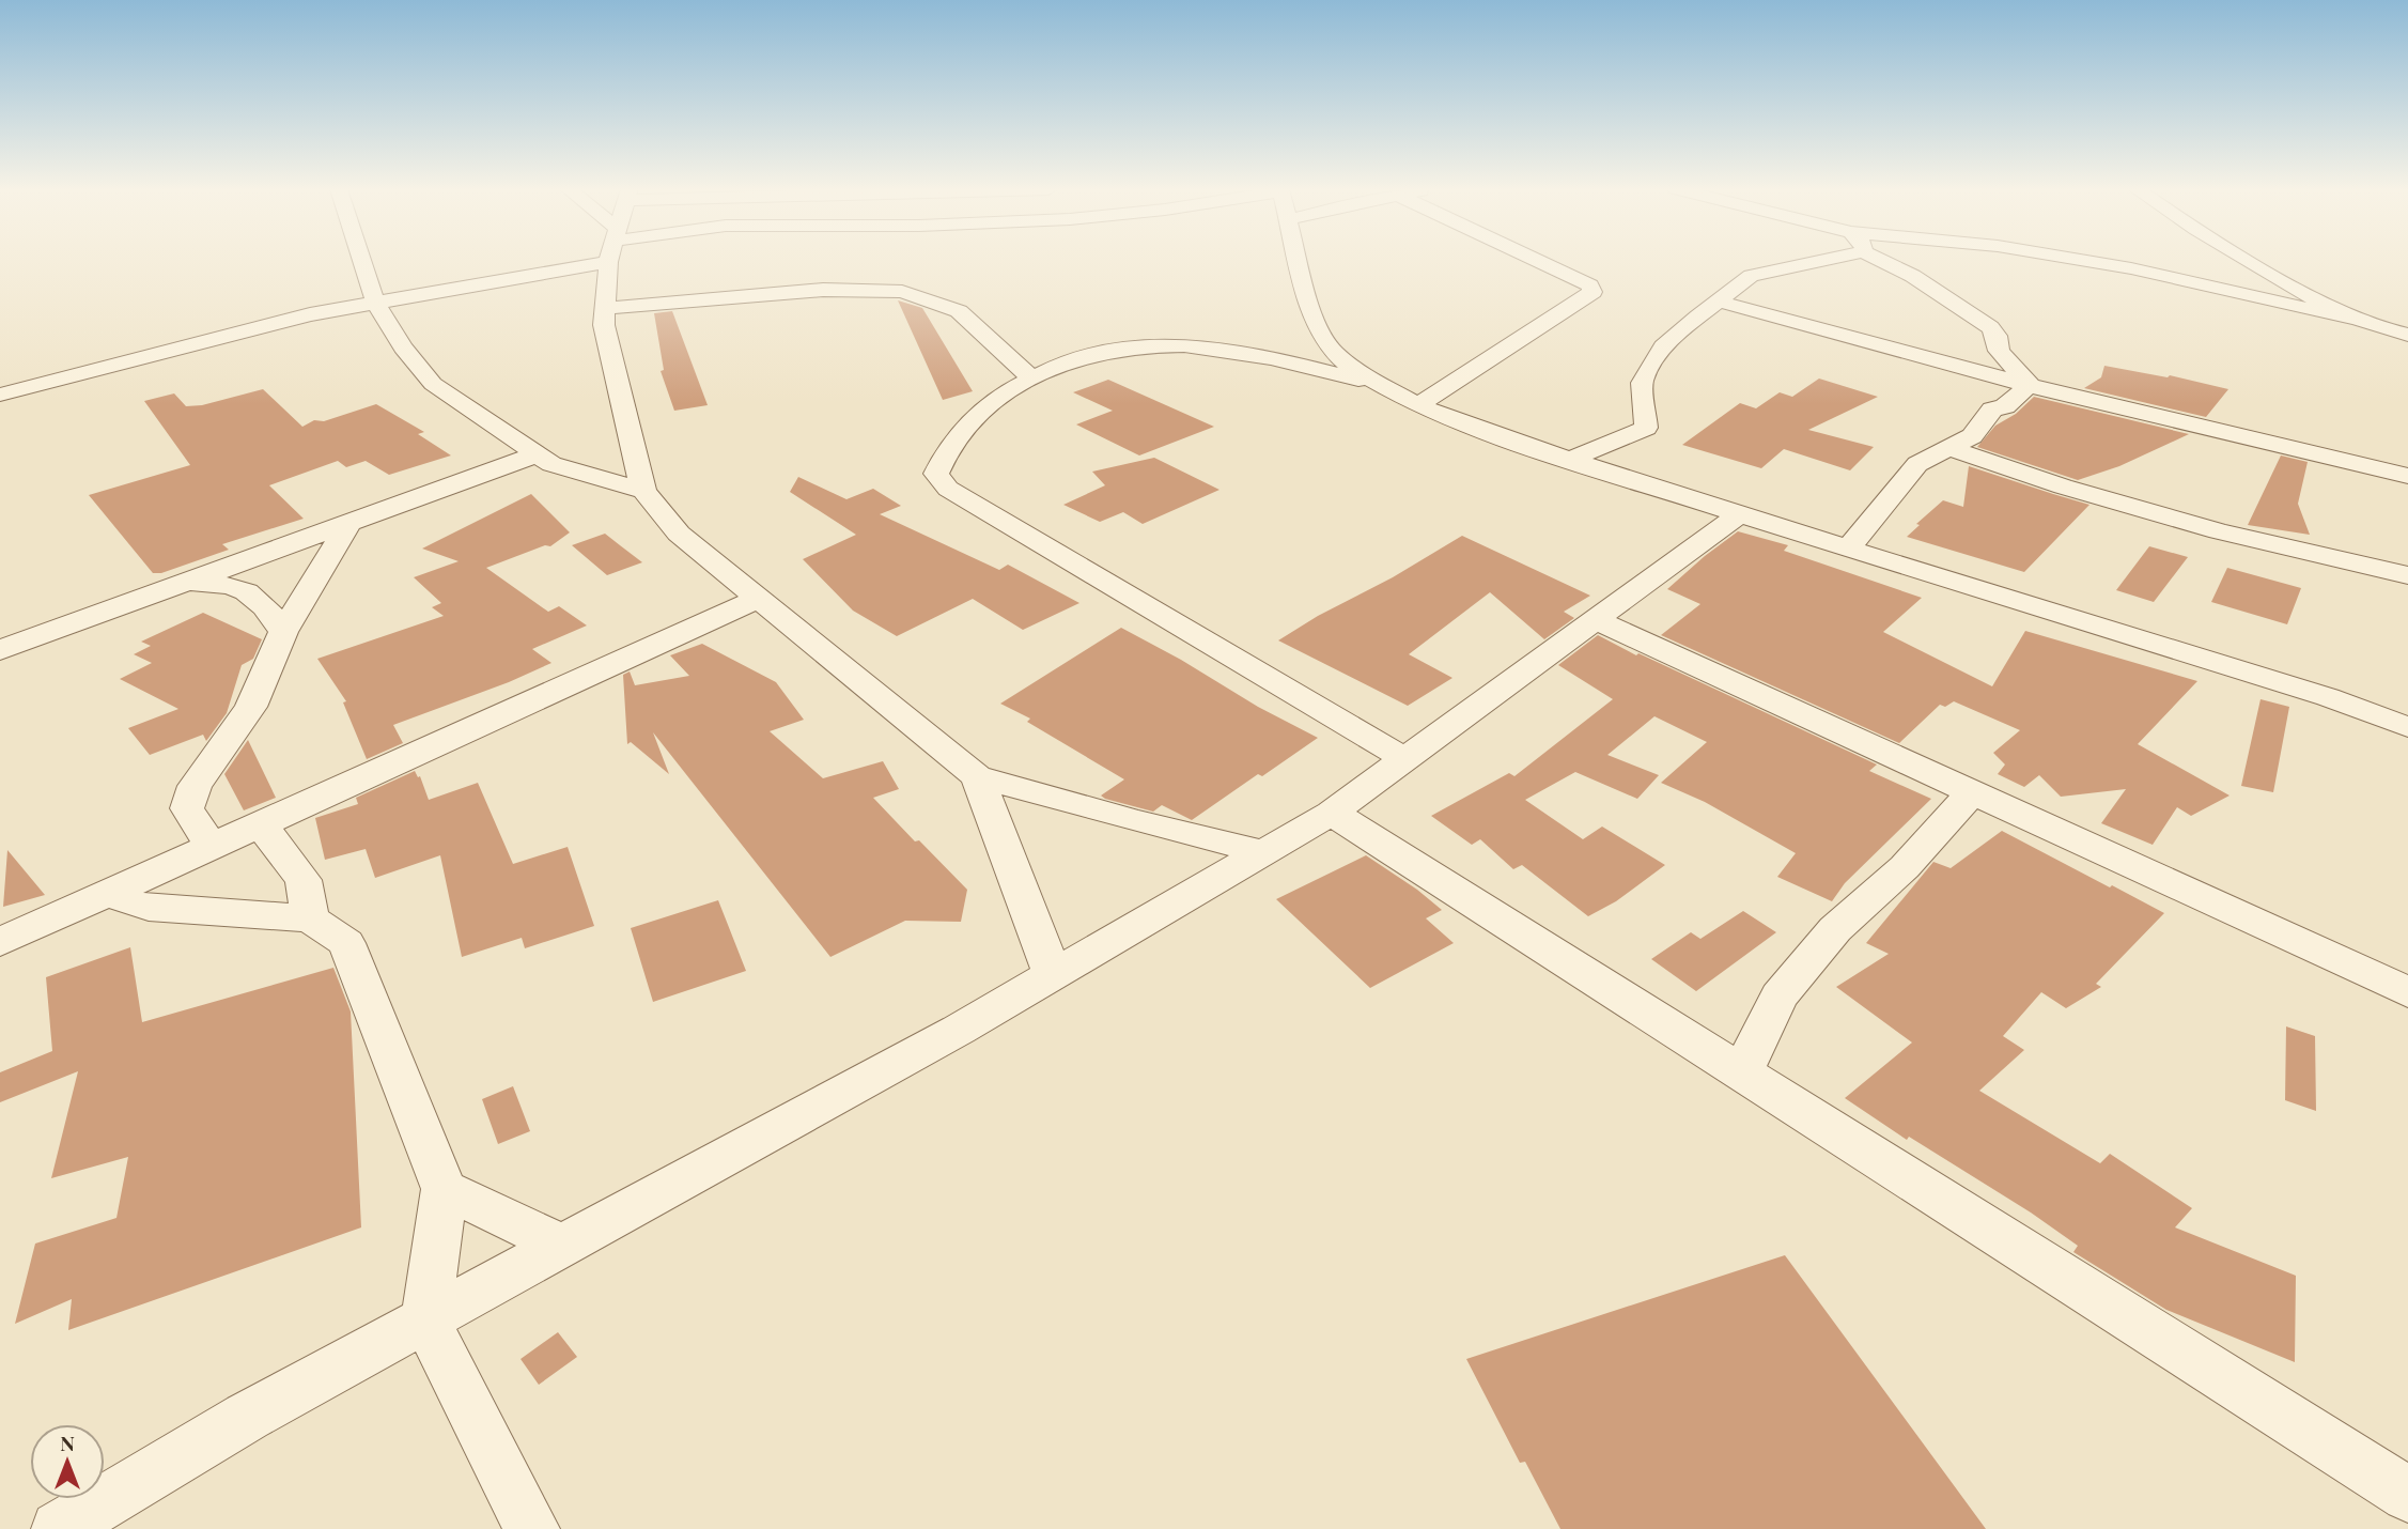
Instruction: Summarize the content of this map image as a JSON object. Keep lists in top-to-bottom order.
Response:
{
  "north": "top"
}
